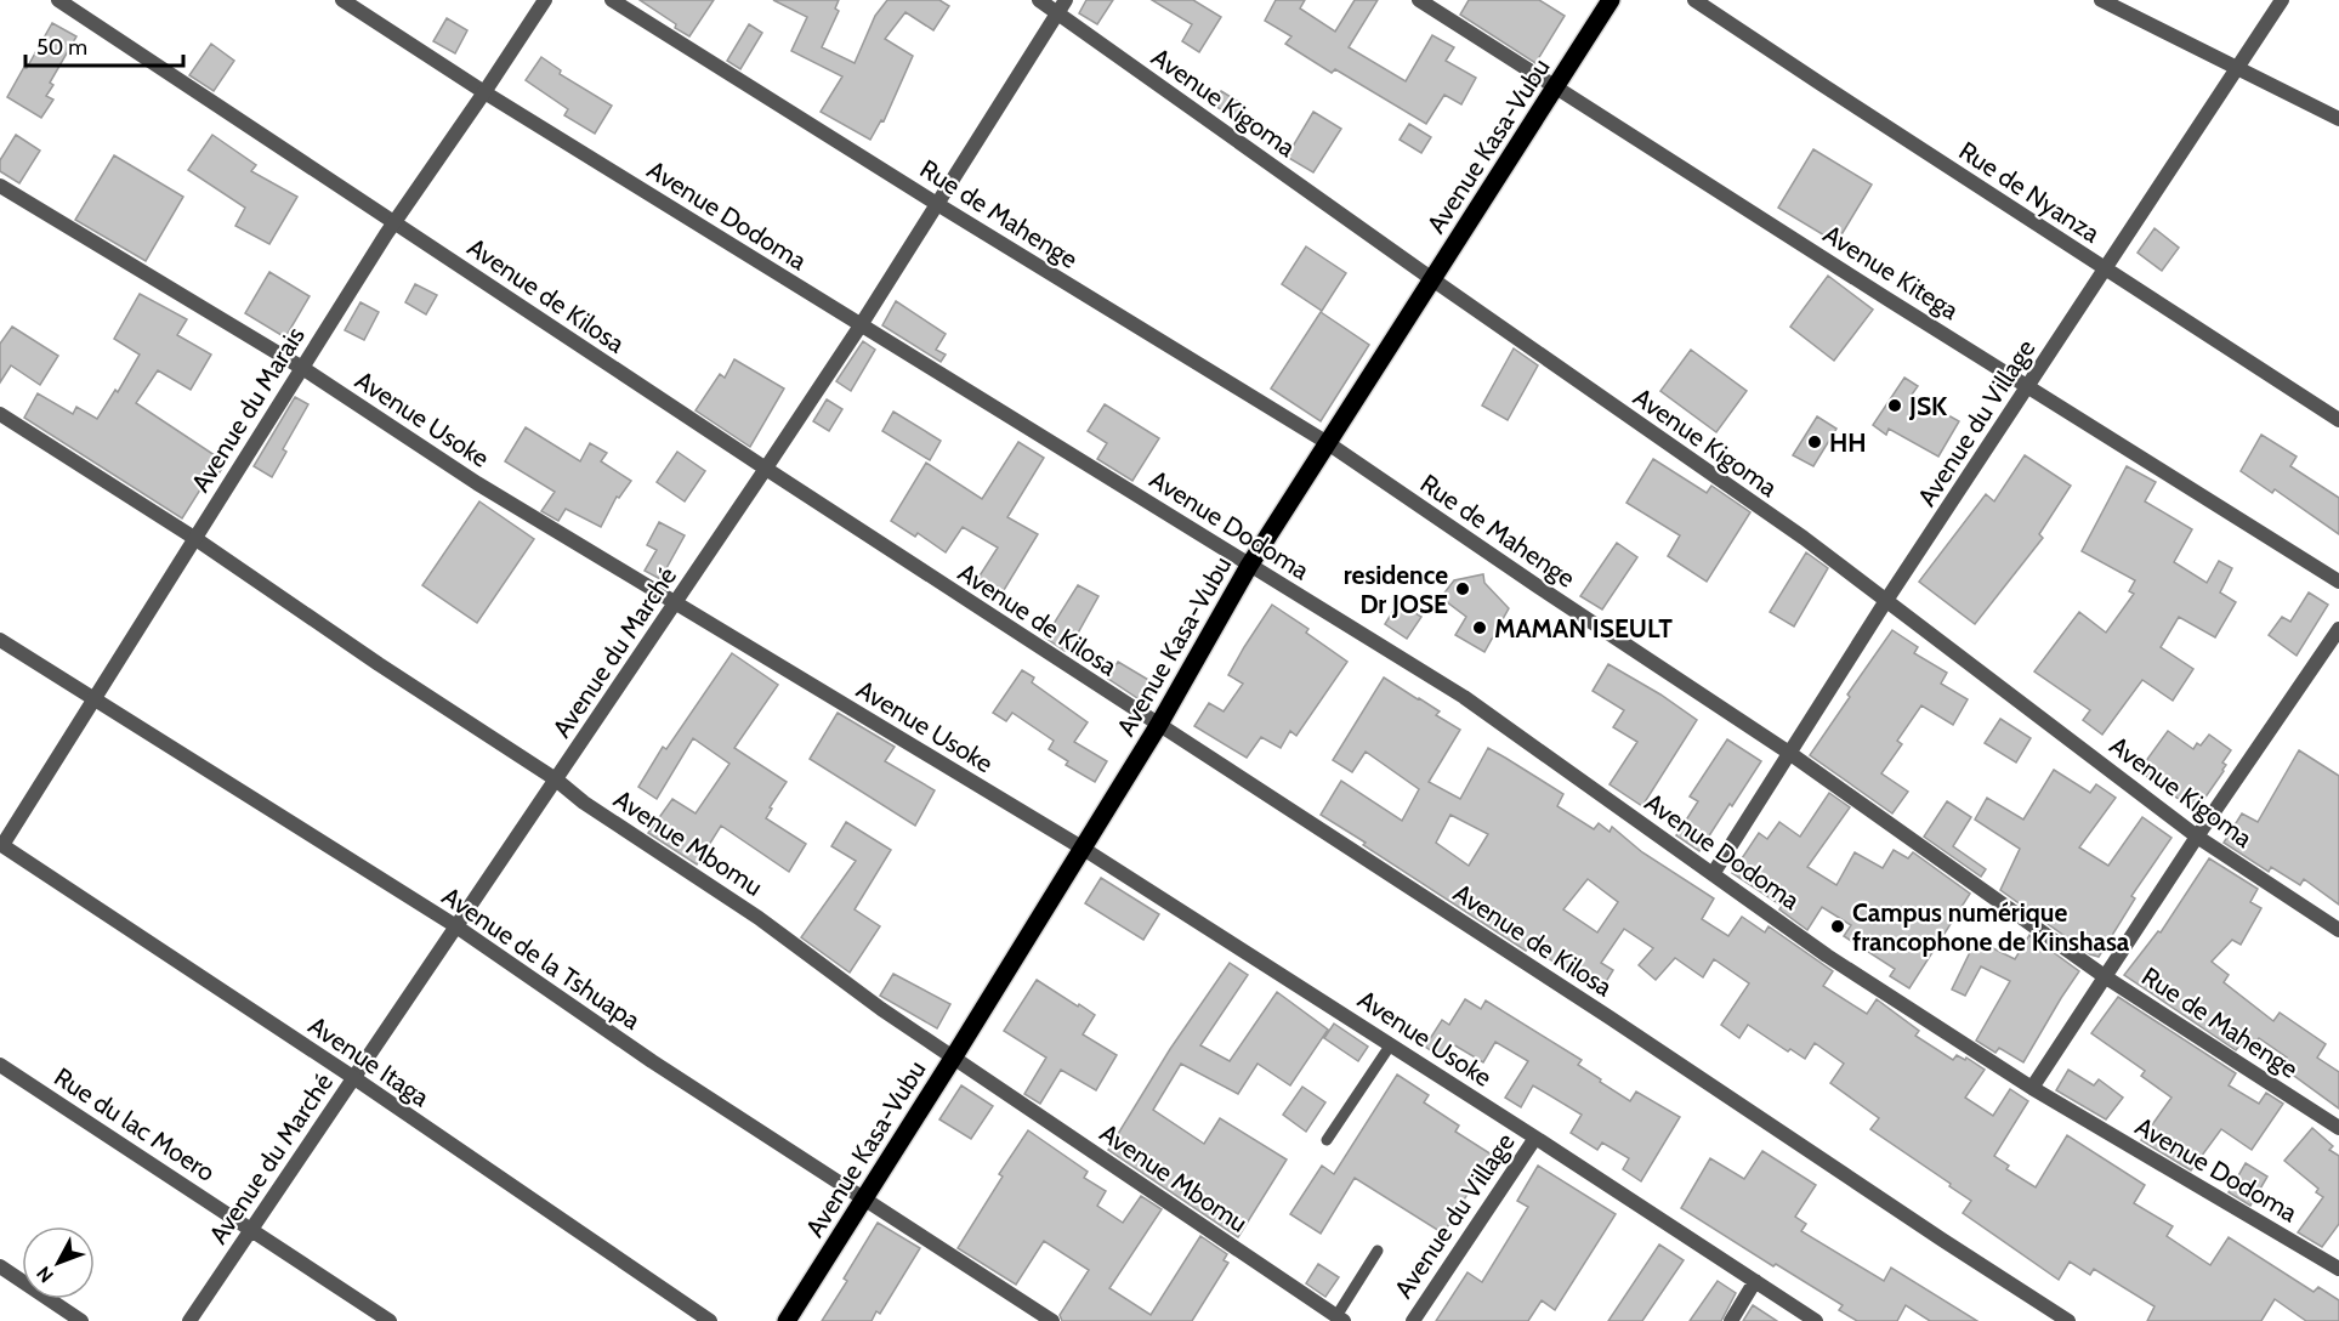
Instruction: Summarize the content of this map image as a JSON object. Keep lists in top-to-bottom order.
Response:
{
  "streets": {
    "main road": ["Avenue Kasa-Vubu"],
    "street": [
      "Avenue Kigoma",
      "Rue de Nyanza",
      "Rue de Mahenge",
      "Avenue Dodoma",
      "Avenue Kitega",
      "Avenue de Kilosa",
      "Avenue du Marais",
      "Avenue Usoke",
      "Avenue du Village",
      "Avenue du Marché",
      "Avenue Mbomu",
      "Avenue de la Tshuapa",
      "Avenue Itaga",
      "Rue du lac Moero"
    ]
  },
  "crossings": [
    ["Avenue Kigoma", "Avenue Kasa-Vubu"],
    ["Avenue Kigoma", "Avenue du Village"],
    ["Avenue Kigoma", "Avenue du Marché"],
    ["Avenue Kasa-Vubu", "Rue de Mahenge"],
    ["Avenue Kasa-Vubu", "Avenue Dodoma"],
    ["Avenue Kasa-Vubu", "Avenue Kitega"],
    ["Avenue Kasa-Vubu", "Avenue de Kilosa"],
    ["Avenue Kasa-Vubu", "Avenue Usoke"],
    ["Avenue Kasa-Vubu", "Avenue Mbomu"],
    ["Avenue Kasa-Vubu", "Avenue de la Tshuapa"],
    ["Rue de Nyanza", "Avenue du Village"],
    ["Rue de Mahenge", "Avenue du Village"],
    ["Rue de Mahenge", "Avenue du Marché"],
    ["Avenue Dodoma", "Avenue du Marais"],
    ["Avenue Dodoma", "Avenue du Village"],
    ["Avenue Dodoma", "Avenue du Marché"],
    ["Avenue Kitega", "Avenue du Village"],
    ["Avenue de Kilosa", "Avenue du Marais"],
    ["Avenue de Kilosa", "Avenue du Marché"],
    ["Avenue du Marais", "Avenue Usoke"],
    ["Avenue du Marais", "Avenue Mbomu"],
    ["Avenue du Marais", "Avenue de la Tshuapa"],
    ["Avenue du Marais", "Avenue Itaga"],
    ["Avenue Usoke", "Avenue du Village"],
    ["Avenue Usoke", "Avenue du Marché"],
    ["Avenue du Marché", "Avenue Mbomu"],
    ["Avenue du Marché", "Avenue de la Tshuapa"],
    ["Avenue du Marché", "Avenue Itaga"],
    ["Avenue du Marché", "Rue du lac Moero"]
  ],
  "places": [
    "JSK",
    "HH",
    "residence Dr JOSE",
    "MAMAN ISEULT",
    "Campus numérique francophone de Kinshasa"
  ],
  "scale_bar": "50 m",
  "north": "bottom left"
}
